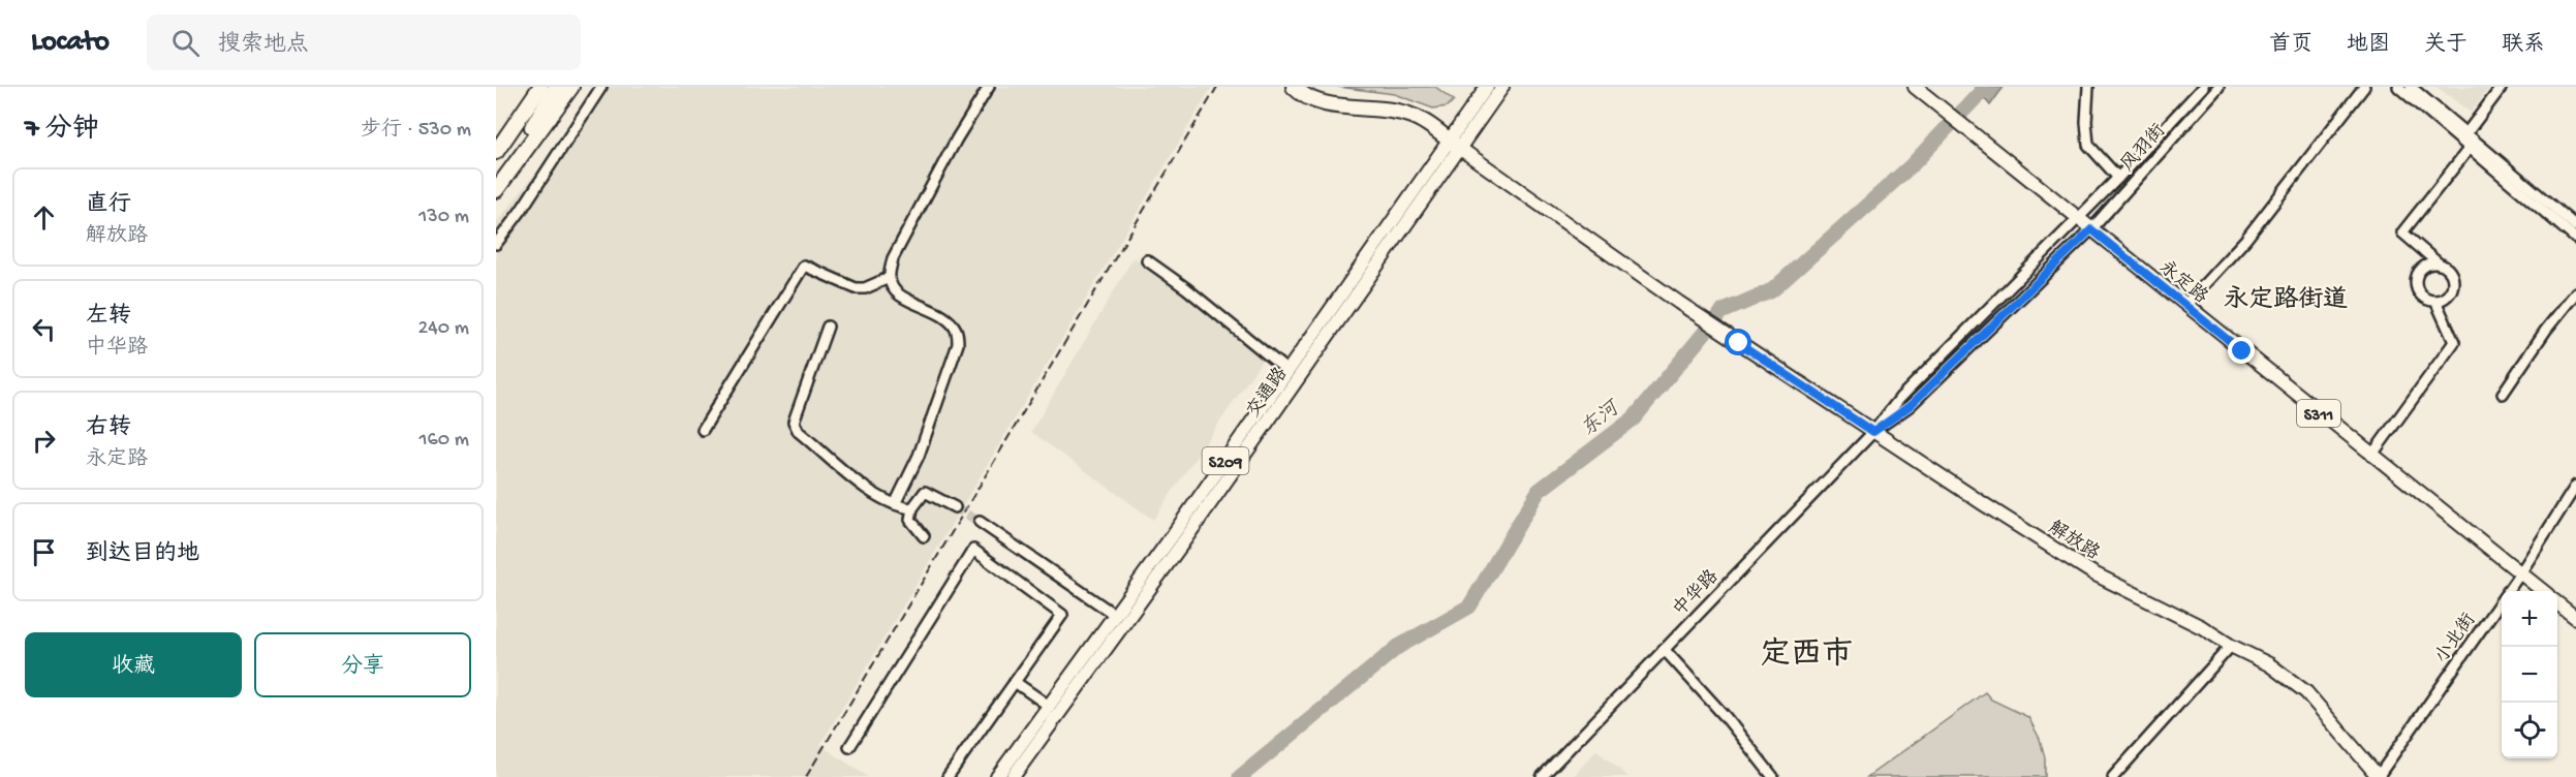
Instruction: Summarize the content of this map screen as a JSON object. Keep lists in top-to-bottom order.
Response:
{
  "streets": {
    "main road": [
      "永定路",
      "交通路",
      "S311",
      "S209",
      "解放路"
    ],
    "street": ["风羽街", "中华路", "小北街"]
  },
  "crossings": [
    ["风羽街", "永定路"],
    ["风羽街", "中华路"],
    ["永定路", "中华路"],
    ["永定路", "小北街"],
    ["交通路", "解放路"],
    ["解放路", "中华路"],
    ["解放路", "小北街"]
  ],
  "districts": ["永定路街道", "定西市"],
  "water": ["东河"],
  "page": {
    "header": "Locato",
    "search": "搜索地点",
    "nav": [
      "首页",
      "地图",
      "关于",
      "联系"
    ],
    "heading": ["7 分钟", "步行 · 530 m"],
    "list": [
      ["直行", "解放路", "130 m"],
      ["左转", "中华路", "240 m"],
      ["右转", "永定路", "160 m"],
      "到达目的地"
    ],
    "map_buttons": ["+", "−"],
    "buttons": ["收藏", "分享"]
  }
}
